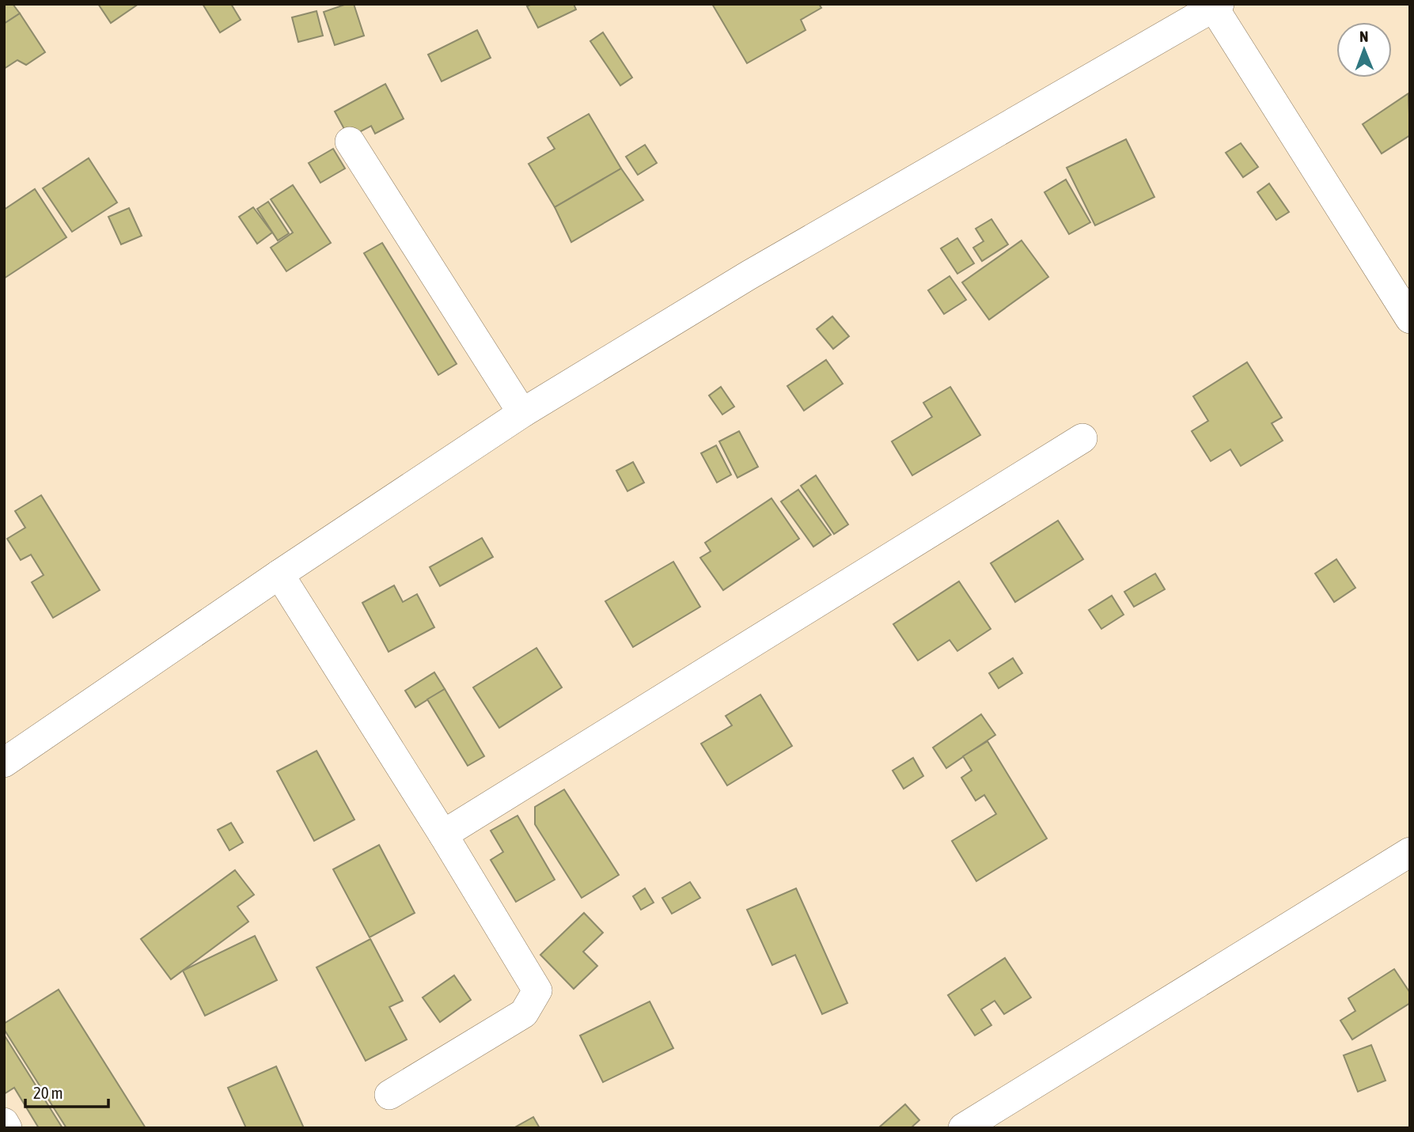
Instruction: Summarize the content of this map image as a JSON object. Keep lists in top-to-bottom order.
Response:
{
  "scale_bar": "20 m",
  "north": "top"
}
